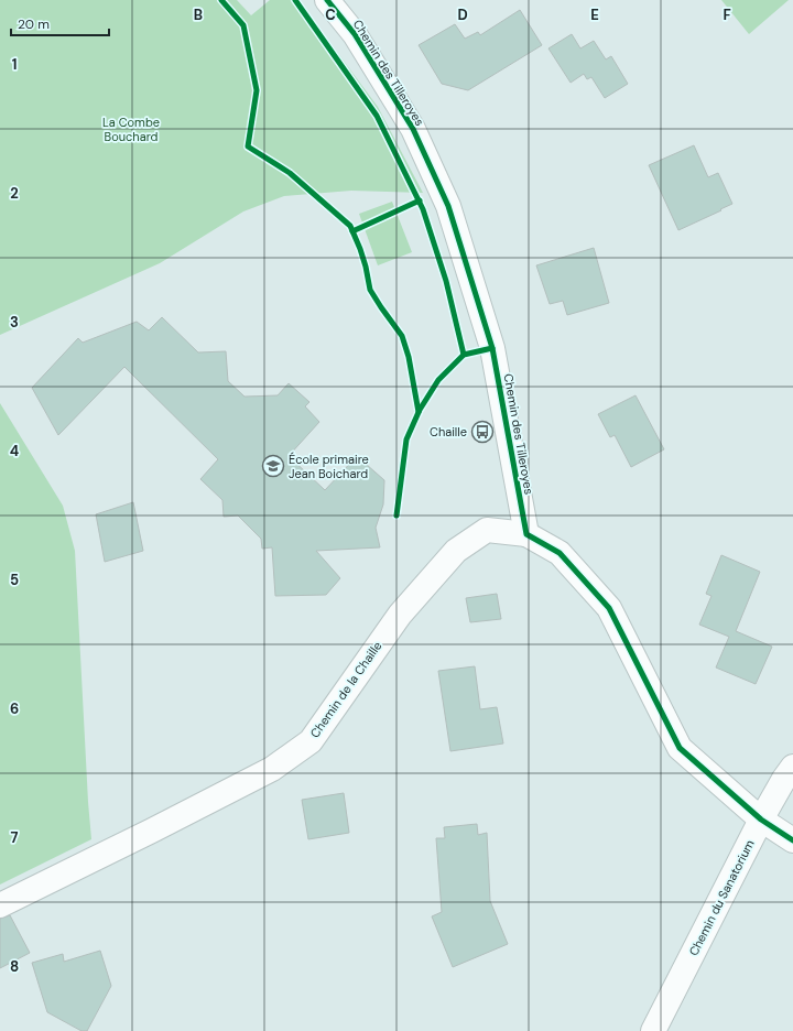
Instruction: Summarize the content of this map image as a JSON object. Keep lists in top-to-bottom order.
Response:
{
  "streets": {
    "street": ["Chemin des Tilleroyes", "Chemin de la Chaille", "Chemin du Sanatorium"]
  },
  "crossings": [
    ["Chemin des Tilleroyes", "Chemin de la Chaille"]
  ],
  "parks": ["La Combe Bouchard"],
  "places": {
    "bus stop": ["Chaille"],
    "school or university": ["École primaire Jean Boichard"]
  },
  "scale_bar": "20 m",
  "grid": {
    "columns": [
      "B",
      "C",
      "D",
      "E",
      "F"
    ],
    "rows": [
      "1",
      "2",
      "3",
      "4",
      "5",
      "6",
      "7",
      "8"
    ]
  }
}
